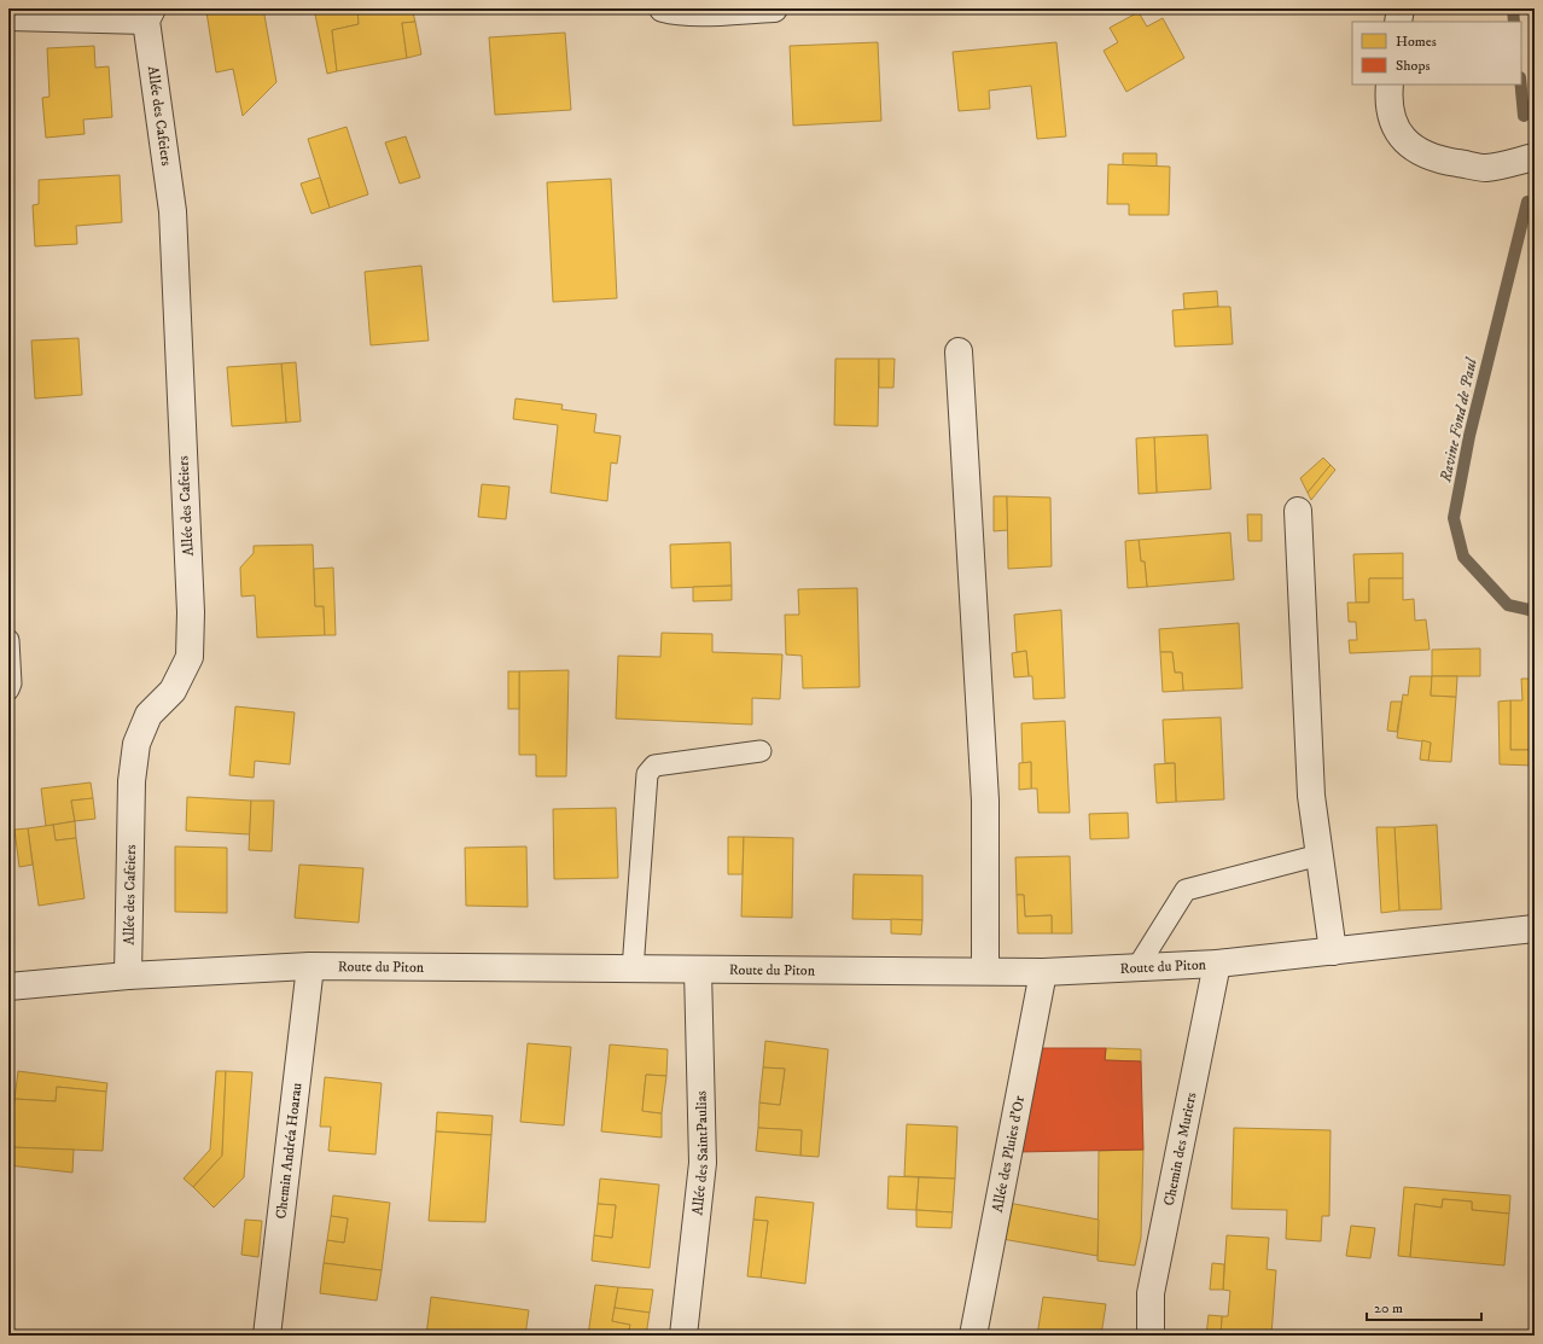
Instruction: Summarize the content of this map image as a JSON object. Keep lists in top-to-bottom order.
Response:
{
  "streets": {
    "street": [
      "Allée des Cafeiers",
      "Route du Piton",
      "Chemin des Muriers",
      "Chemin Andréa Hoarau",
      "Allée des SaintPaulias",
      "Allée des Pluies d'Or"
    ]
  },
  "crossings": [
    ["Allée des Cafeiers", "Route du Piton"],
    ["Route du Piton", "Chemin des Muriers"],
    ["Route du Piton", "Chemin Andréa Hoarau"],
    ["Route du Piton", "Allée des SaintPaulias"],
    ["Route du Piton", "Allée des Pluies d'Or"]
  ],
  "water": ["Ravine Fond de Paul"],
  "legend": ["Homes", "Shops"],
  "scale_bar": "20 m"
}
